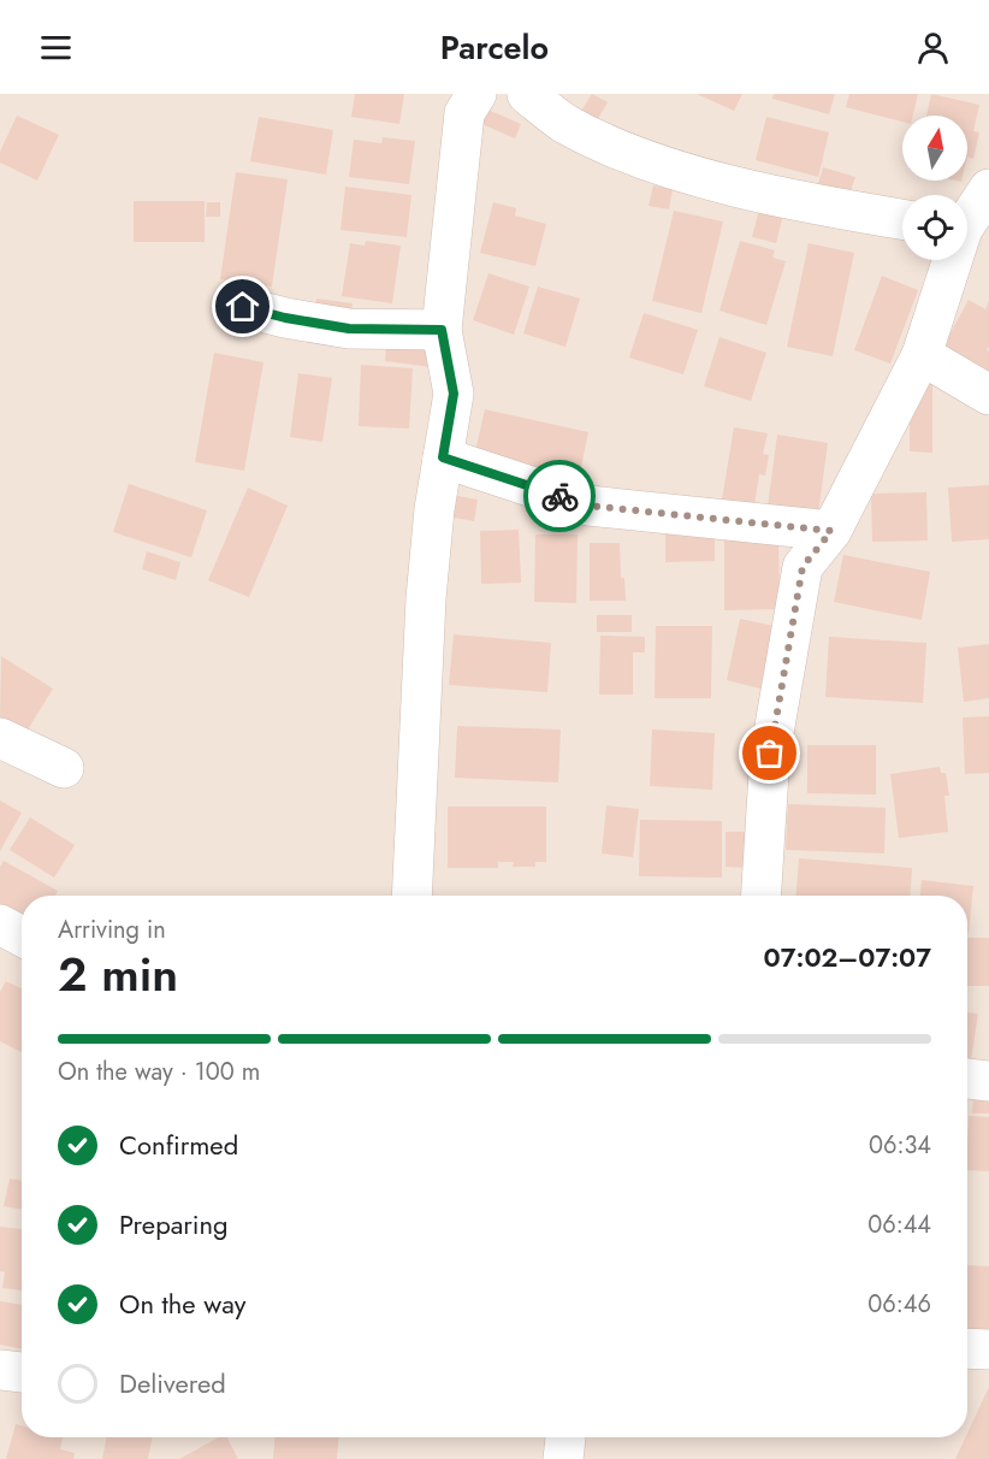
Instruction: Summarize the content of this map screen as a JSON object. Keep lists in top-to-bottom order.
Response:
{
  "north": "top",
  "page": {
    "header": "Parcelo",
    "heading": ["2 min", "Arriving in", "07:02–07:07"],
    "bar": "On the way · 100 m",
    "list": [
      ["Confirmed", "06:34"],
      ["Preparing", "06:44"],
      ["On the way", "06:46"],
      "Delivered"
    ]
  }
}
